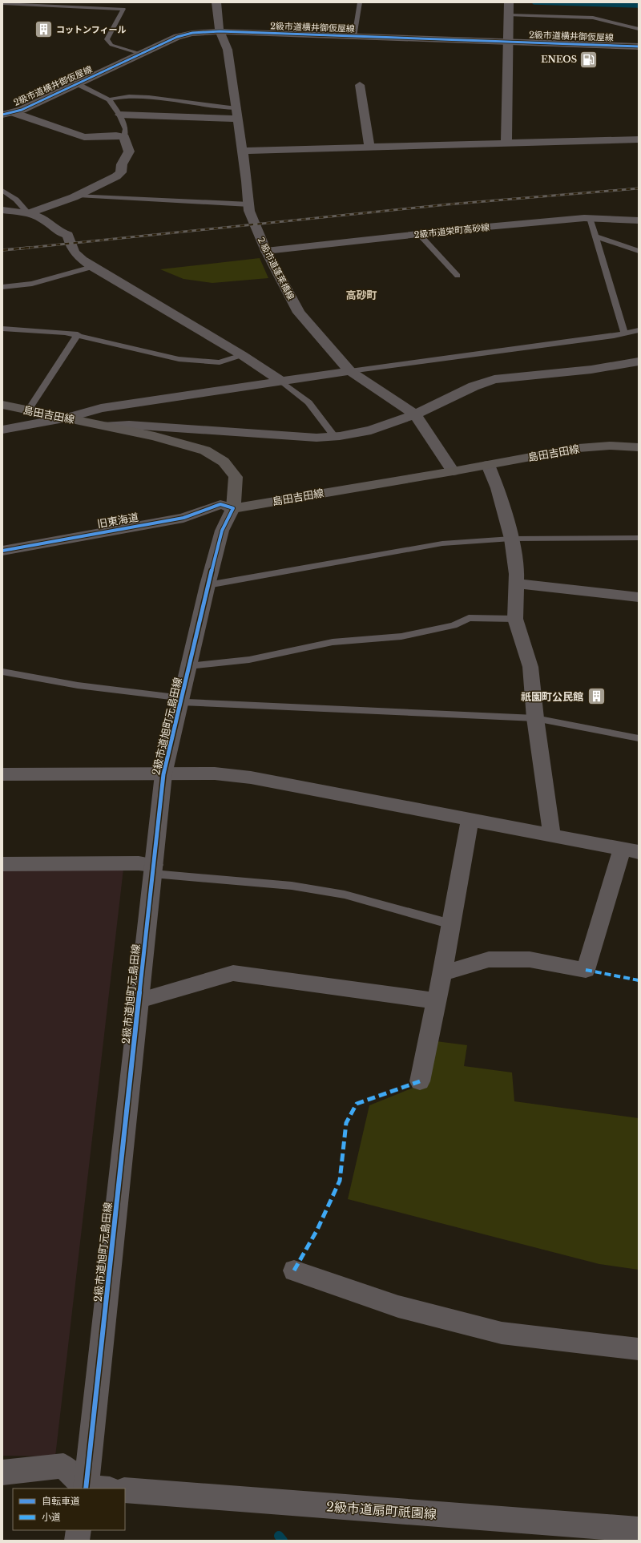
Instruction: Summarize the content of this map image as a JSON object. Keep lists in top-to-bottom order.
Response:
{
  "streets": {
    "main road": ["島田吉田線"],
    "street": [
      "2級市道横井御仮屋線",
      "2級市道栄町高砂線",
      "２級市道蓬莱橋線",
      "旧東海道",
      "2級市道旭町元島田線",
      "2級市道扇町祇園線"
    ]
  },
  "crossings": [
    ["2級市道横井御仮屋線", "２級市道蓬莱橋線"],
    ["2級市道栄町高砂線", "２級市道蓬莱橋線"],
    ["２級市道蓬莱橋線", "島田吉田線"],
    ["島田吉田線", "旧東海道"],
    ["島田吉田線", "2級市道旭町元島田線"],
    ["旧東海道", "2級市道旭町元島田線"]
  ],
  "districts": ["高砂町"],
  "places": {
    "building": ["コットンフィール", "祇園町公民館"],
    "fuel station": ["ENEOS"]
  },
  "legend": ["自転車道", "小道"]
}
